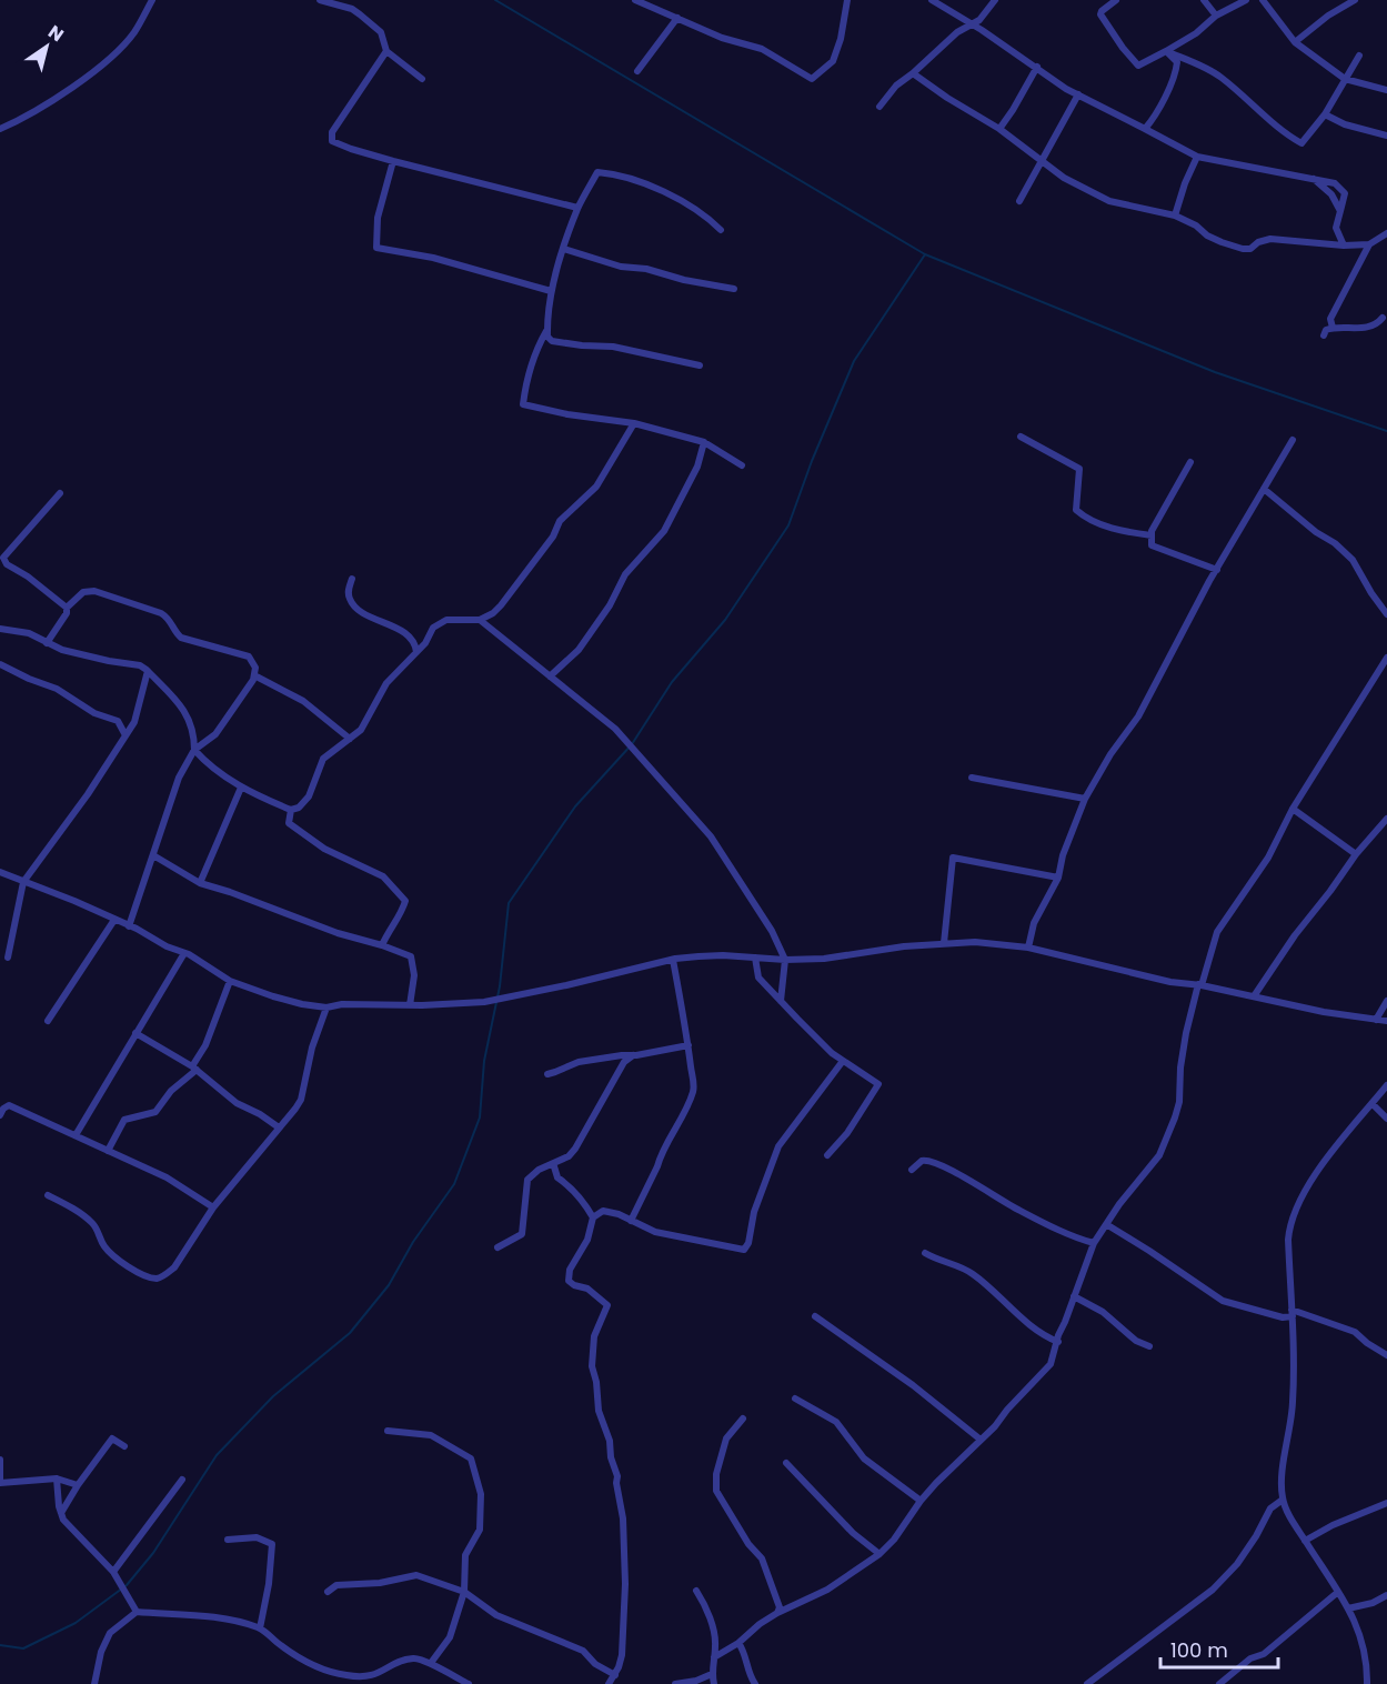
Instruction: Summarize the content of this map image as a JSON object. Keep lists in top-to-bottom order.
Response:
{
  "scale_bar": "100 m",
  "north": "top right"
}
